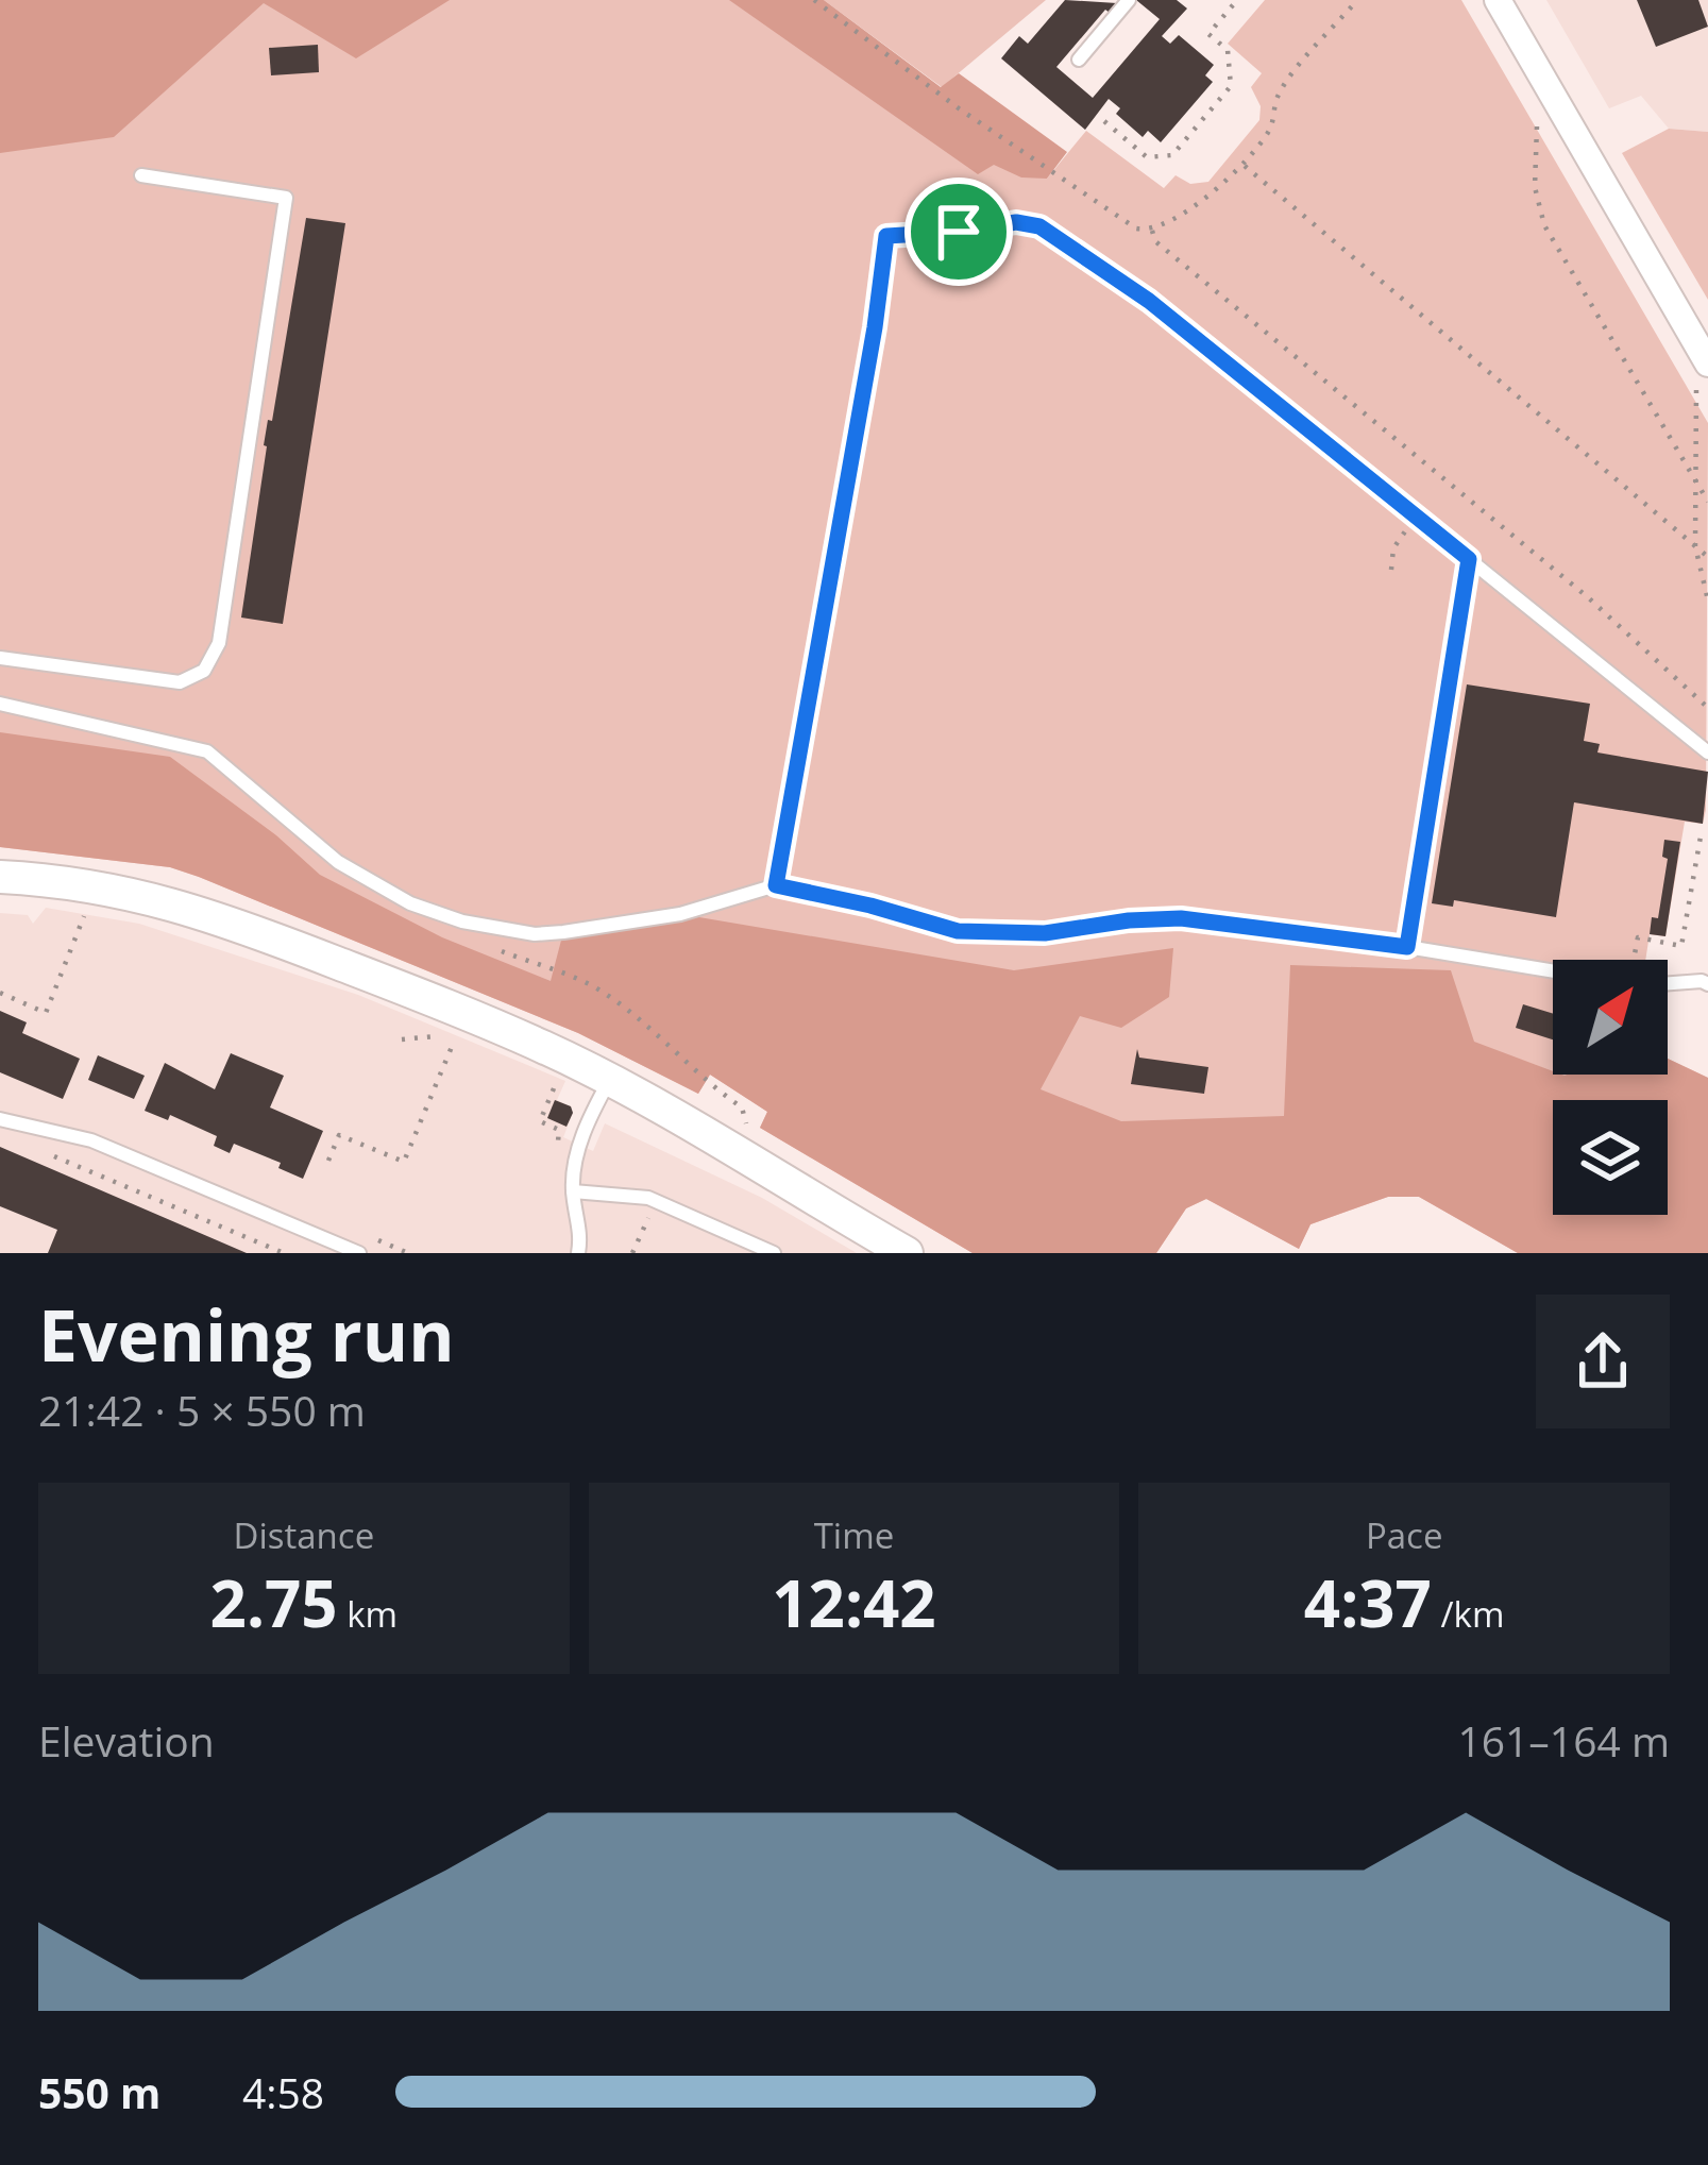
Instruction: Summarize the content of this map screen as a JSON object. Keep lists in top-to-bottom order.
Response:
{
  "north": "top right",
  "page": {
    "heading": ["Evening run", "21:42 · 5 × 550 m"],
    "stats": [
      ["Distance", "2.75 km"],
      ["Time", "12:42"],
      ["Pace", "4:37 /km"]
    ],
    "chart": ["Elevation", "161–164 m"],
    "list": [
      {
        "name": "550 m",
        "note": "4:58"
      }
    ]
  }
}
